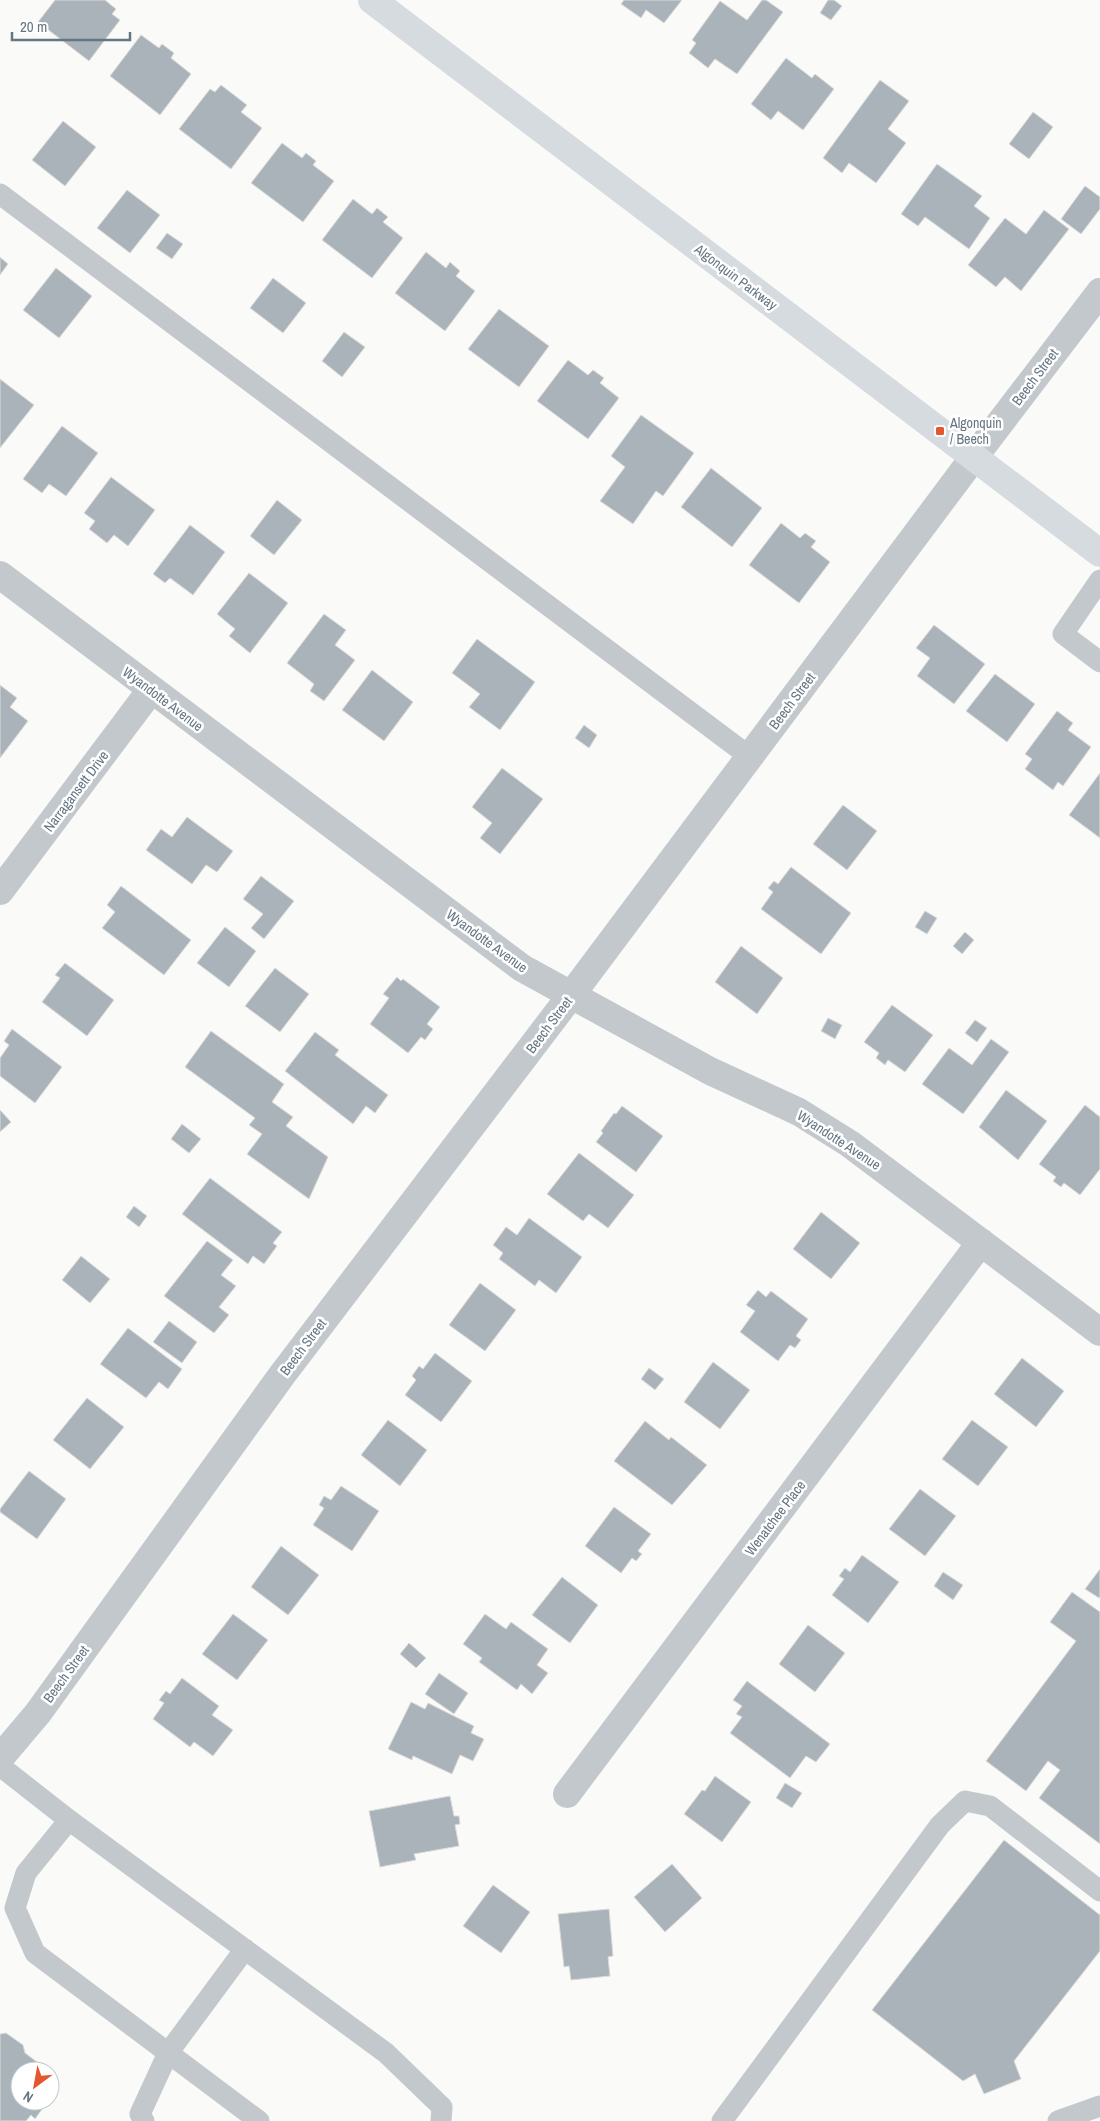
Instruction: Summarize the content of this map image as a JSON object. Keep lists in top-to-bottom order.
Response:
{
  "streets": {
    "main road": ["Algonquin Parkway"],
    "street": [
      "Beech Street",
      "Wyandotte Avenue",
      "Narragansett Drive",
      "Wenatchee Place"
    ]
  },
  "crossings": [
    ["Algonquin Parkway", "Beech Street"],
    ["Beech Street", "Wyandotte Avenue"],
    ["Wyandotte Avenue", "Narragansett Drive"],
    ["Wyandotte Avenue", "Wenatchee Place"]
  ],
  "places": {
    "transit": ["Algonquin / Beech"]
  },
  "scale_bar": "20 m",
  "north": "bottom left"
}
